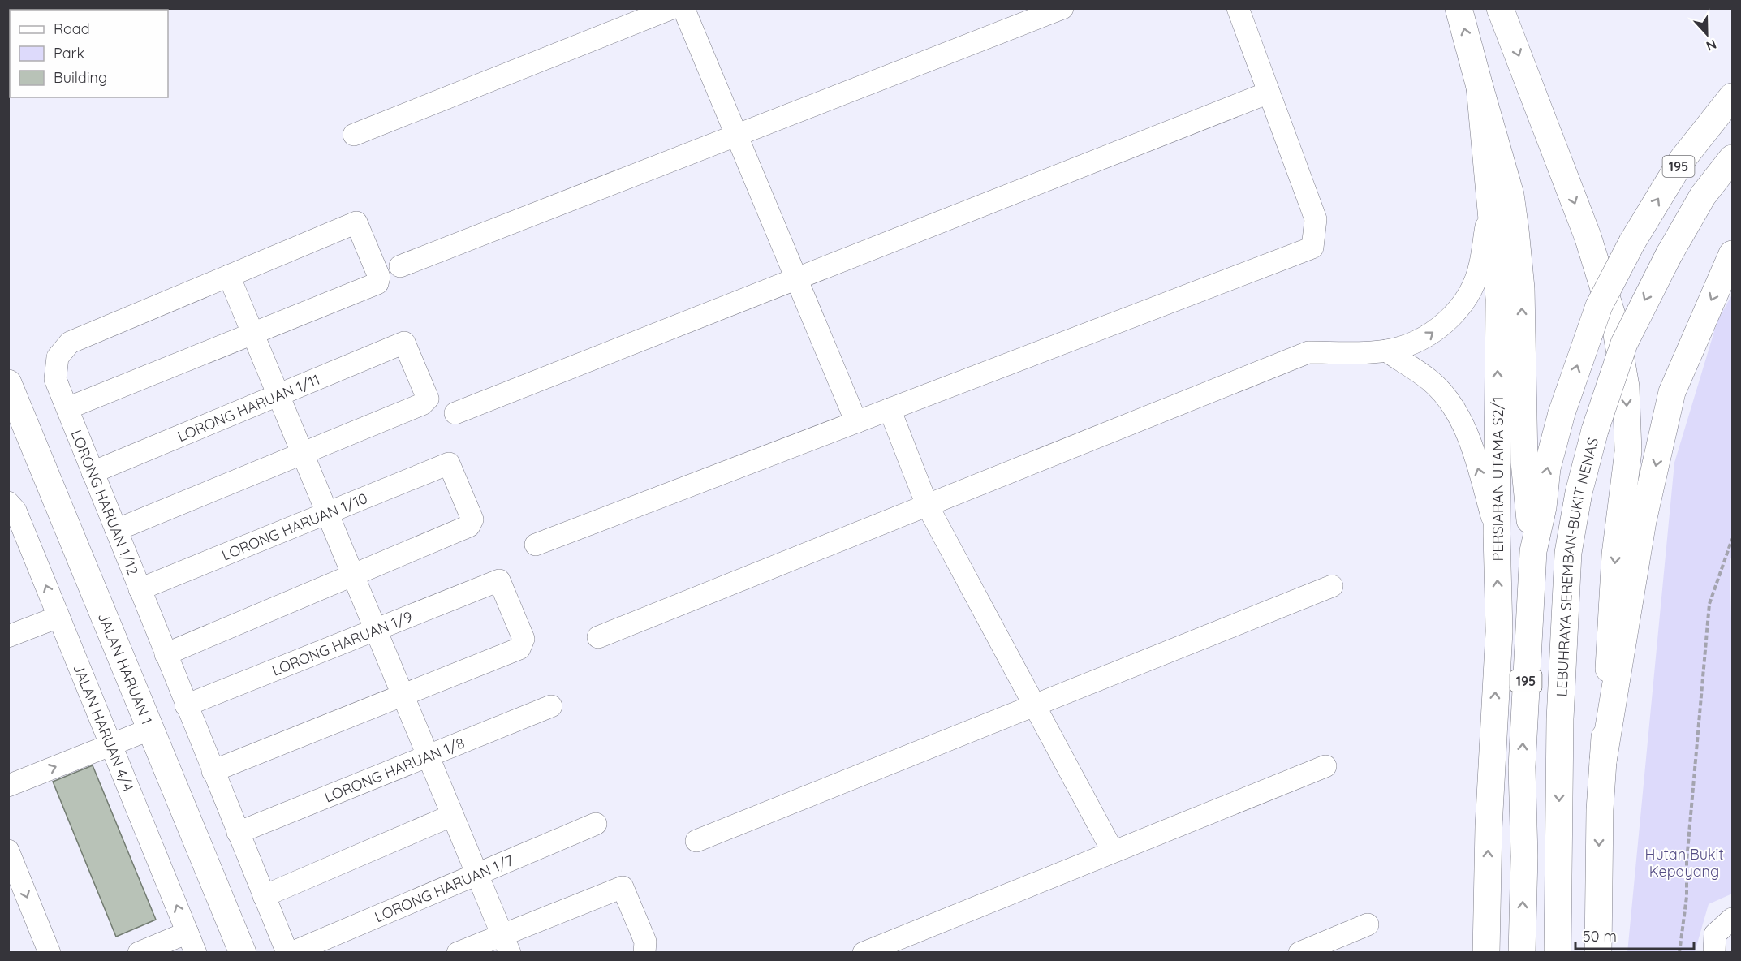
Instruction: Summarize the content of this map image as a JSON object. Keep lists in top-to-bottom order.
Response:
{
  "streets": {
    "main road": [
      "195",
      "PERSIARAN UTAMA S2/1",
      "LEBUHRAYA SEREMBAN-BUKIT NENAS",
      "JALAN HARUAN 1"
    ],
    "street": [
      "LORONG HARUAN 1/11",
      "LORONG HARUAN 1/12",
      "LORONG HARUAN 1/10",
      "LORONG HARUAN 1/9",
      "JALAN HARUAN 4/4",
      "LORONG HARUAN 1/8",
      "LORONG HARUAN 1/7"
    ]
  },
  "crossings": [
    ["LORONG HARUAN 1/11", "LORONG HARUAN 1/12"],
    ["LORONG HARUAN 1/12", "LORONG HARUAN 1/10"],
    ["LORONG HARUAN 1/12", "LORONG HARUAN 1/9"],
    ["LORONG HARUAN 1/12", "LORONG HARUAN 1/8"]
  ],
  "parks": ["Hutan Bukit Kepayang"],
  "legend": ["Road", "Park", "Building"],
  "scale_bar": "50 m",
  "north": "bottom"
}
